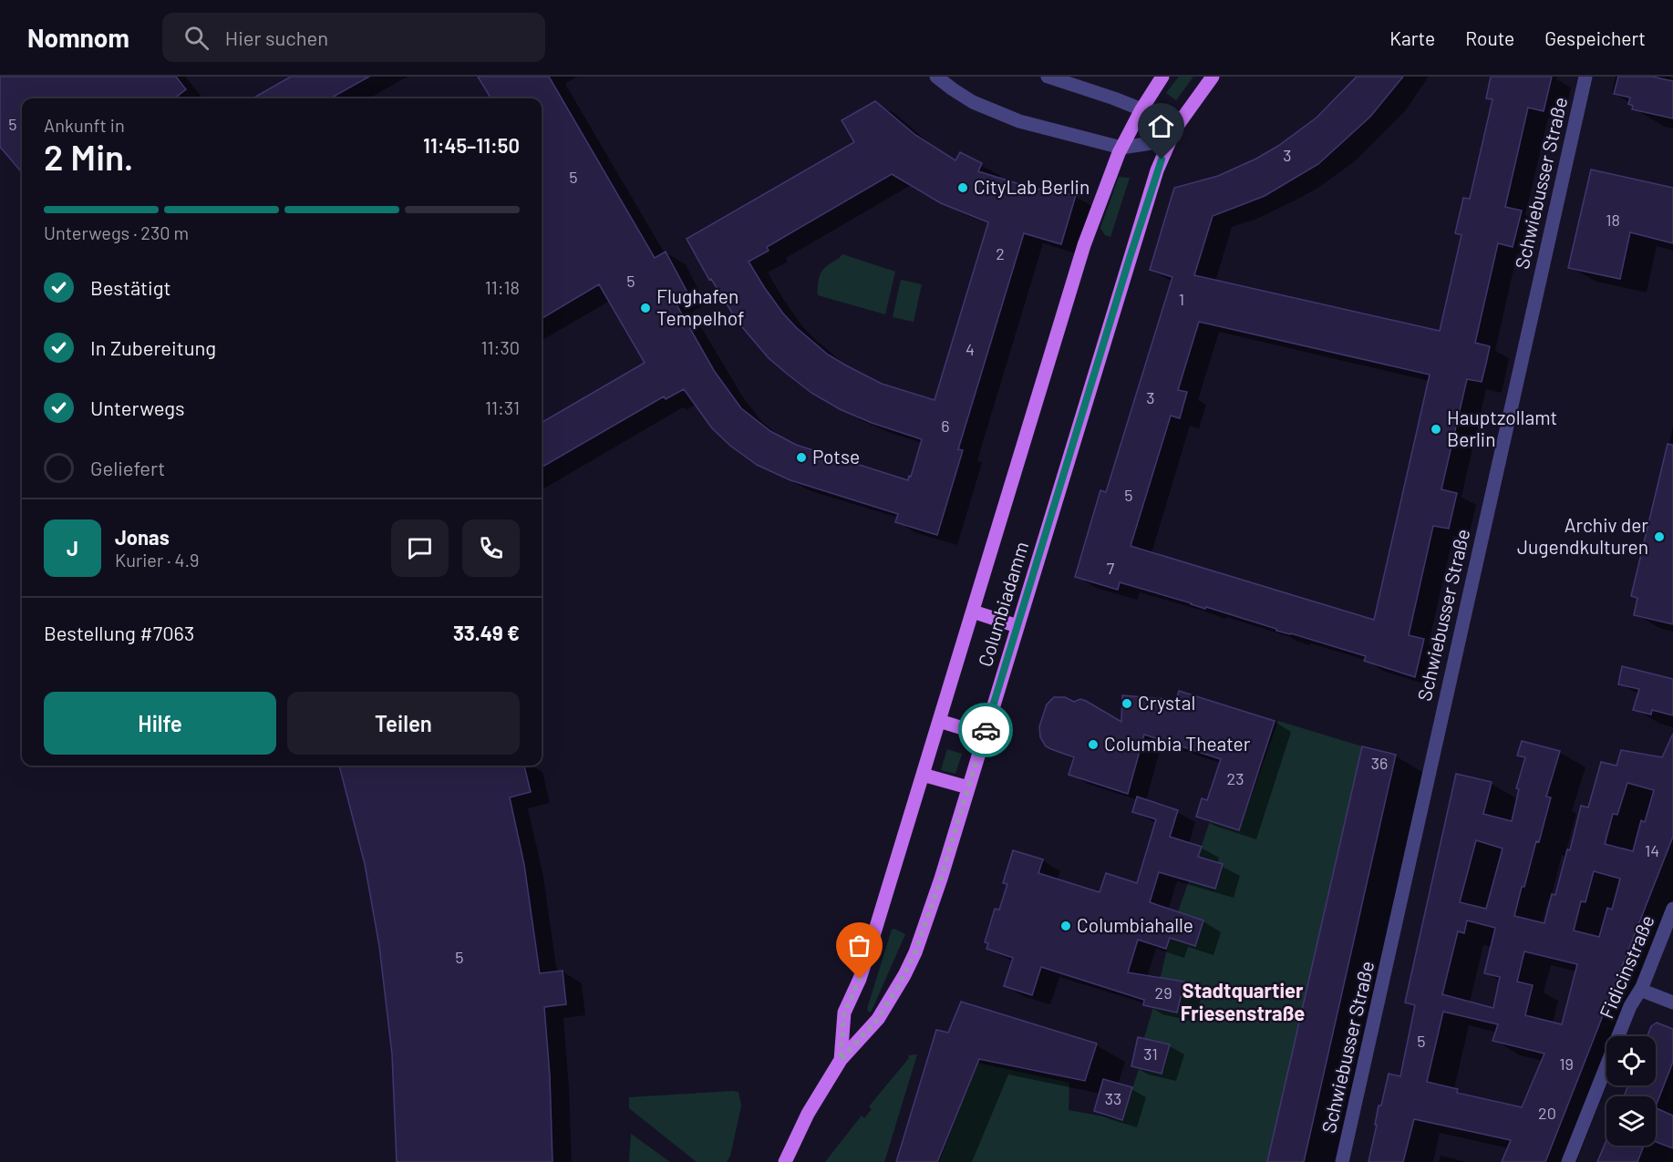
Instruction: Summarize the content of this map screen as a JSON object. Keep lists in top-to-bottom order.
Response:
{
  "streets": {
    "main road": ["Columbiadamm"],
    "street": ["Schwiebusser Straße", "Fidicinstraße"]
  },
  "districts": ["Stadtquartier Friesenstraße"],
  "places": [
    "CityLab Berlin",
    "Flughafen Tempelhof",
    "Hauptzollamt Berlin",
    "Potse",
    "Archiv der Jugendkulturen",
    "Crystal",
    "Columbia Theater",
    "Columbiahalle"
  ],
  "house_numbers": [
    "5",
    "3",
    "5",
    "18",
    "2",
    "5",
    "1",
    "4",
    "3",
    "6",
    "5",
    "7",
    "36",
    "23",
    "14",
    "5",
    "29",
    "5",
    "31",
    "19",
    "33",
    "20"
  ],
  "page": {
    "header": "Nomnom",
    "search": "Hier suchen",
    "nav": ["Karte", "Route", "Gespeichert"],
    "heading": ["2 Min.", "Ankunft in", "11:45–11:50"],
    "panel": [
      "Jonas",
      "Kurier · 4.9",
      "Bestellung #7063",
      "33.49 €"
    ],
    "bar": "Unterwegs · 230 m",
    "list": [
      ["Bestätigt", "11:18"],
      ["In Zubereitung", "11:30"],
      ["Unterwegs", "11:31"],
      "Geliefert"
    ],
    "round": "J",
    "buttons": ["Hilfe", "Teilen"]
  }
}
